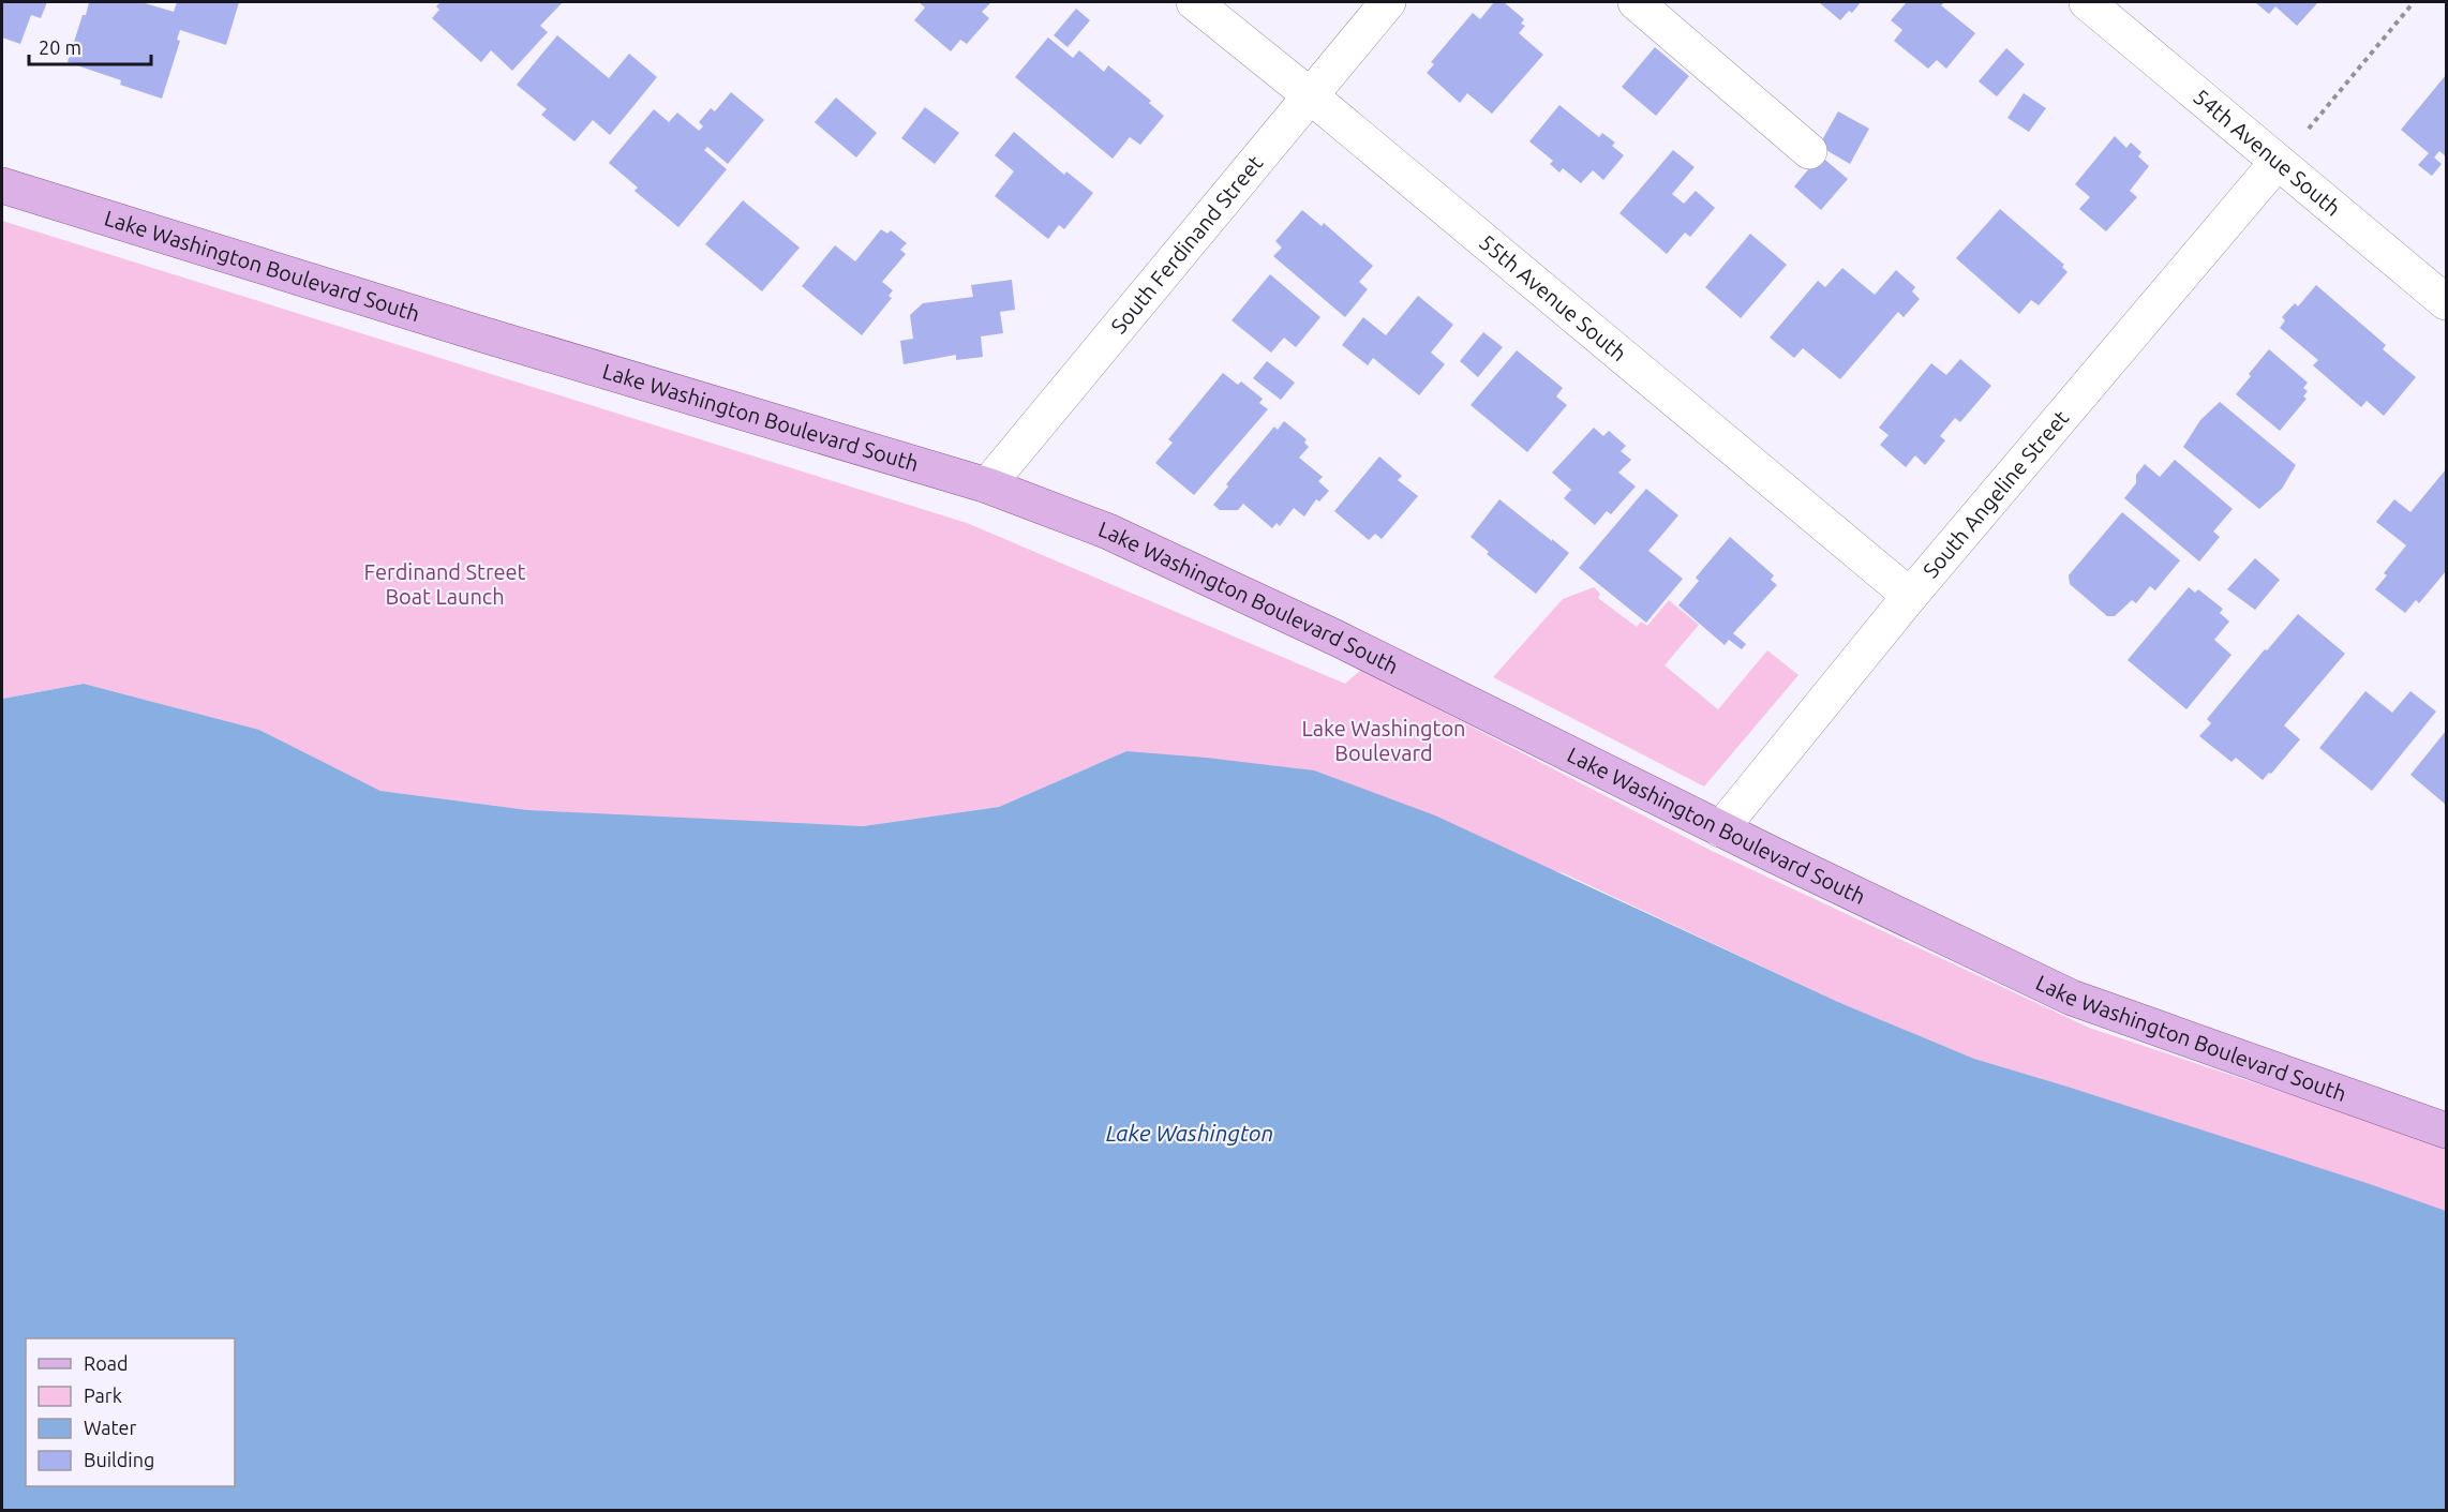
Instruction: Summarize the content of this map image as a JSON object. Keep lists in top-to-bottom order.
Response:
{
  "streets": {
    "main road": ["Lake Washington Boulevard South"],
    "street": [
      "54th Avenue South",
      "South Ferdinand Street",
      "55th Avenue South",
      "South Angeline Street"
    ]
  },
  "crossings": [
    ["54th Avenue South", "South Angeline Street"],
    ["South Ferdinand Street", "Lake Washington Boulevard South"],
    ["South Ferdinand Street", "55th Avenue South"],
    ["Lake Washington Boulevard South", "South Angeline Street"],
    ["55th Avenue South", "South Angeline Street"]
  ],
  "water": ["Lake Washington"],
  "parks": ["Ferdinand Street Boat Launch", "Lake Washington Boulevard"],
  "legend": [
    "Road",
    "Park",
    "Water",
    "Building"
  ],
  "scale_bar": "20 m"
}
